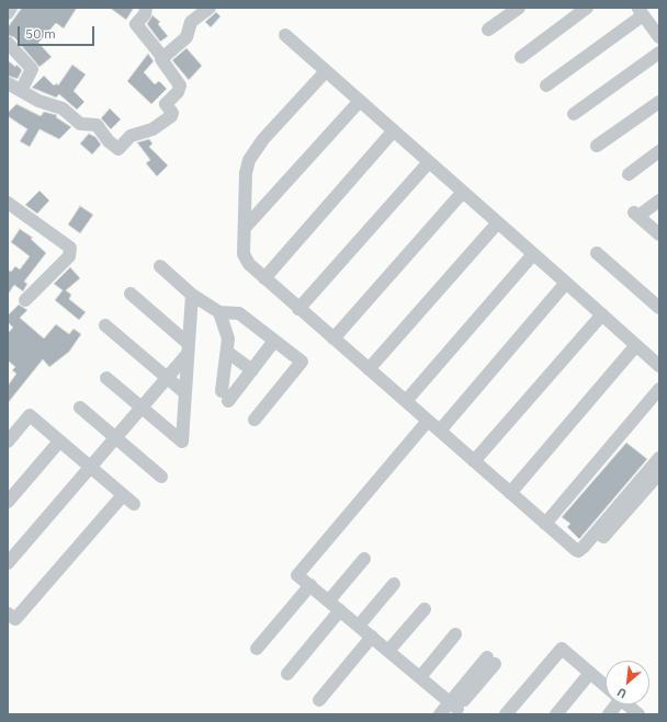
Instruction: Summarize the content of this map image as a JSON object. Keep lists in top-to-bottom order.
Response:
{
  "scale_bar": "50 m",
  "north": "bottom left"
}
